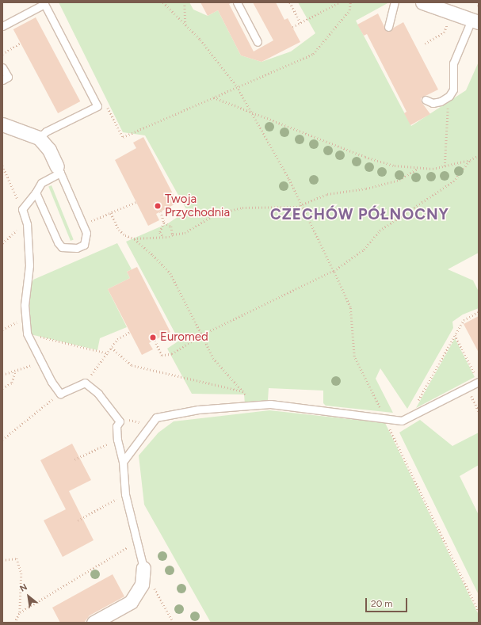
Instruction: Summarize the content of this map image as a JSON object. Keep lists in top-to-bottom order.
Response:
{
  "districts": ["CZECHÓW PÓŁNOCNY"],
  "places": ["Twoja Przychodnia", "Euromed"],
  "scale_bar": "20 m",
  "north": "top left"
}
